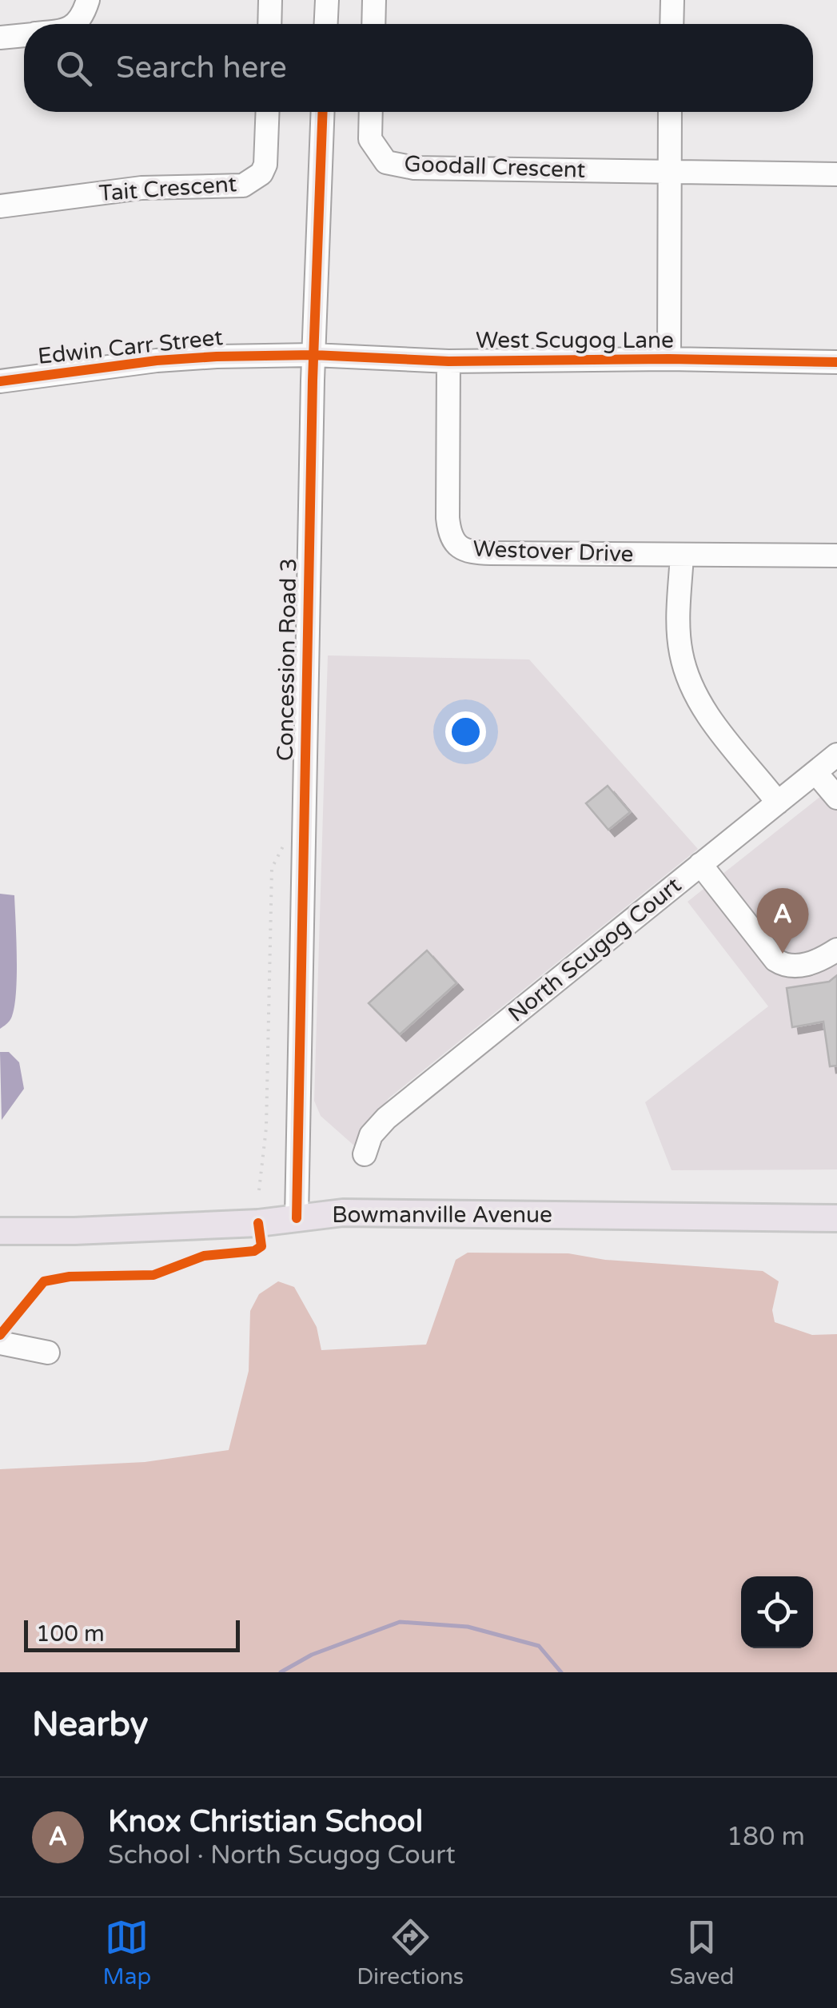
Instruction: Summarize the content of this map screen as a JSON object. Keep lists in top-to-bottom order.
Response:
{
  "streets": {
    "main road": ["Bowmanville Avenue"],
    "street": [
      "Goodall Crescent",
      "Tait Crescent",
      "West Scugog Lane",
      "Edwin Carr Street",
      "Westover Drive",
      "Concession Road 3",
      "North Scugog Court"
    ]
  },
  "crossings": [
    ["West Scugog Lane", "Edwin Carr Street"],
    ["West Scugog Lane", "Westover Drive"],
    ["West Scugog Lane", "Concession Road 3"],
    ["Edwin Carr Street", "Concession Road 3"],
    ["Concession Road 3", "Bowmanville Avenue"]
  ],
  "scale_bar": "100 m",
  "page": {
    "search": "Search here",
    "pins": "A",
    "scale": "100 m",
    "heading": "Nearby",
    "list": [
      {
        "mark": "A",
        "name": "Knox Christian School",
        "note": "School · North Scugog Court",
        "value": "180 m"
      }
    ],
    "nav": ["Map", "Directions", "Saved"]
  }
}
